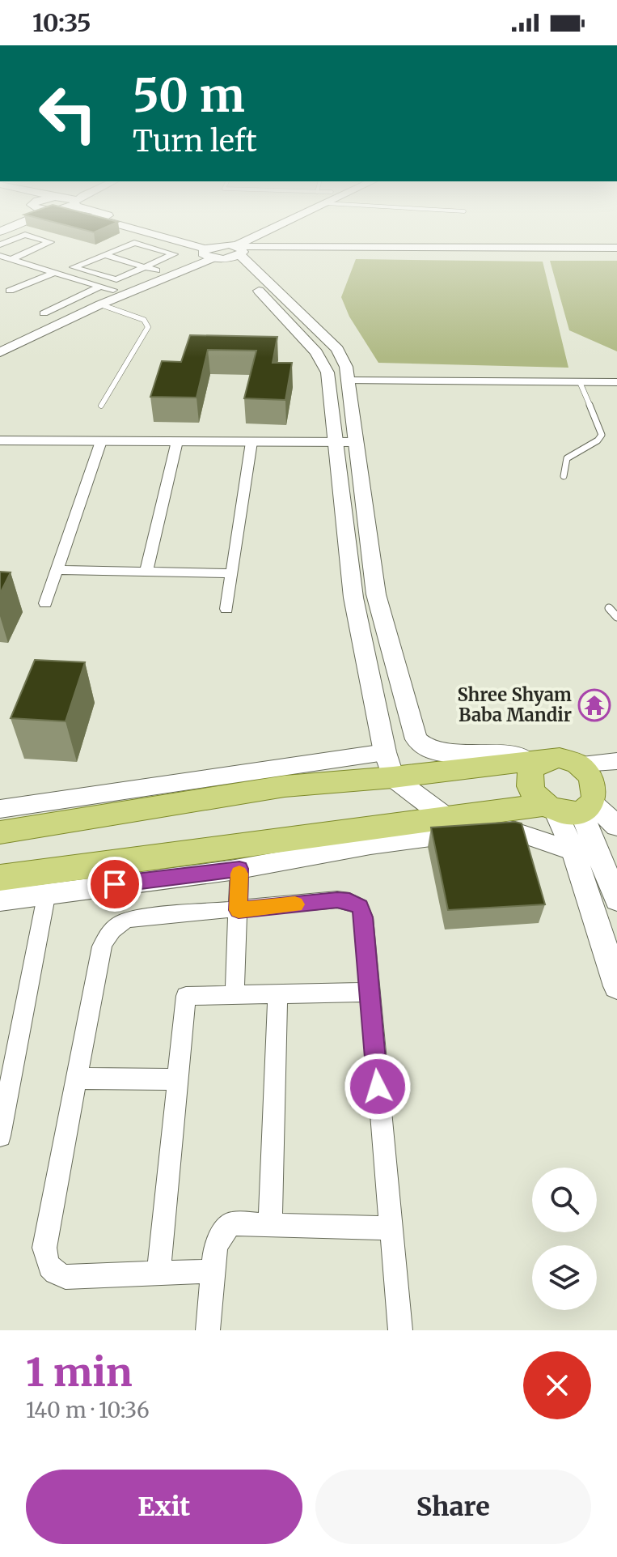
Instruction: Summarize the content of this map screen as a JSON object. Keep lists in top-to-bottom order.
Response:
{
  "places": {
    "temple": ["Shree Shyam Baba Mandir"]
  },
  "page": {
    "status": "10:35",
    "turn": ["50 m", "Turn left"],
    "heading": ["1 min", "140 m · 10:36"],
    "buttons": ["Exit", "Share"]
  }
}
